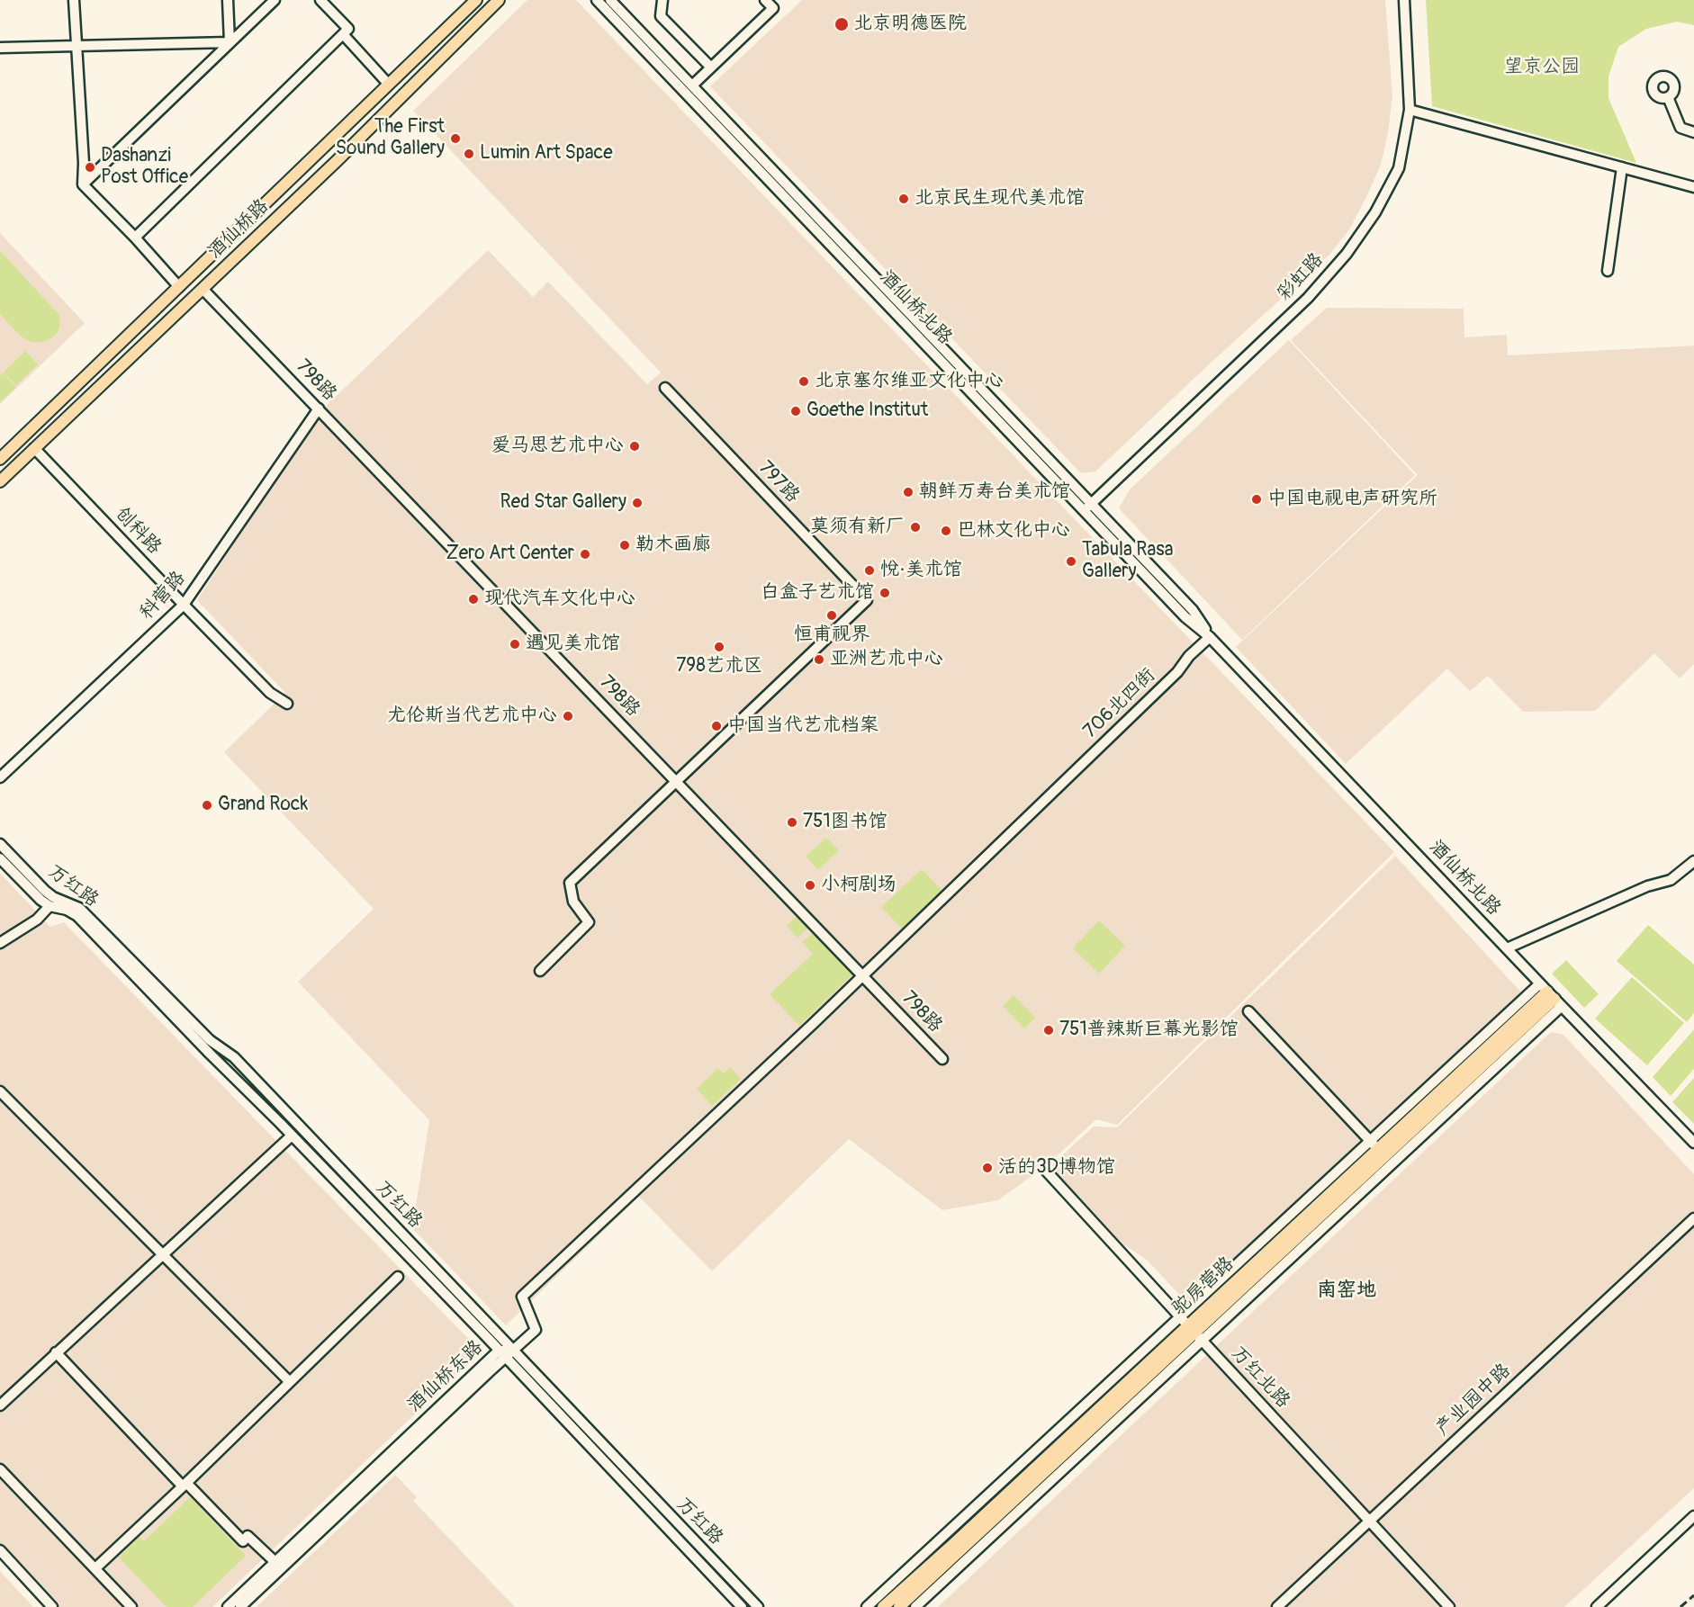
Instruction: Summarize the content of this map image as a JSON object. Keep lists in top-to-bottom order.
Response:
{
  "streets": {
    "main road": ["酒仙桥路", "驼房营路"],
    "street": [
      "彩虹路",
      "酒仙桥北路",
      "798路",
      "797路",
      "创科路",
      "科营路",
      "706北四街",
      "万红路",
      "酒仙桥东路",
      "万红北路",
      "产业园中路"
    ]
  },
  "crossings": [
    ["酒仙桥路", "798路"],
    ["酒仙桥路", "创科路"],
    ["彩虹路", "酒仙桥北路"],
    ["酒仙桥北路", "706北四街"],
    ["酒仙桥北路", "驼房营路"],
    ["798路", "797路"],
    ["798路", "科营路"],
    ["798路", "706北四街"],
    ["创科路", "科营路"],
    ["706北四街", "万红路"],
    ["706北四街", "酒仙桥东路"],
    ["万红路", "酒仙桥东路"],
    ["驼房营路", "万红北路"],
    ["万红北路", "产业园中路"]
  ],
  "districts": ["南窑地"],
  "parks": ["望京公园"],
  "places": [
    "北京明德医院",
    "The First Sound Gallery",
    "Lumin Art Space",
    "Dashanzi Post Office",
    "北京民生现代美术馆",
    "北京塞尔维亚文化中心",
    "Goethe Institut",
    "爱马思艺术中心",
    "朝鲜万寿台美术馆",
    "中国电视电声研究所",
    "Red Star Gallery",
    "莫须有新厂",
    "巴林文化中心",
    "勒木画廊",
    "Zero Art Center",
    "Tabula Rasa Gallery",
    "悦·美术馆",
    "白盒子艺术馆",
    "现代汽车文化中心",
    "恒甫视界",
    "遇见美术馆",
    "798艺术区",
    "亚洲艺术中心",
    "尤伦斯当代艺术中心",
    "中国当代艺术档案",
    "Grand Rock",
    "751图书馆",
    "小柯剧场",
    "751普辣斯巨幕光影馆",
    "活的3D博物馆"
  ]
}
